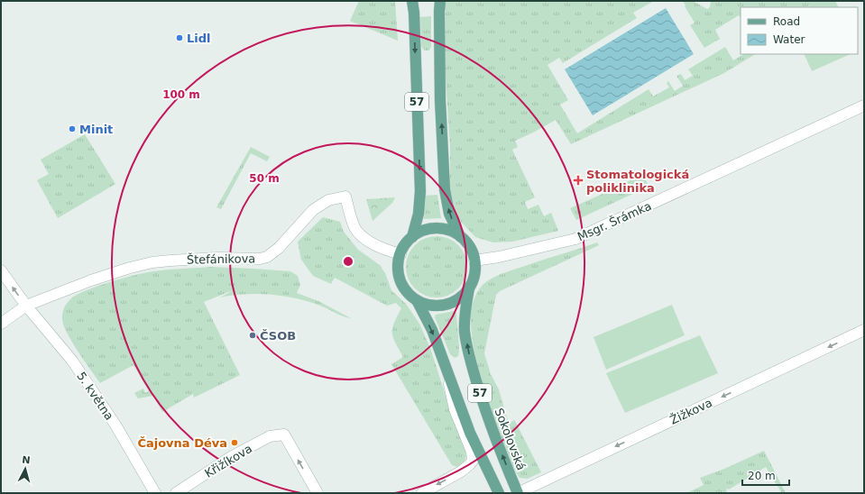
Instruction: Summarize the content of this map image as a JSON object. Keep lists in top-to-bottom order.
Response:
{
  "streets": {
    "main road": ["57", "Sokolovská"],
    "street": [
      "Msgr. Šrámka",
      "Štefánikova",
      "5. května",
      "Žižkova",
      "Křižíkova"
    ]
  },
  "crossings": [
    ["57", "Msgr. Šrámka"],
    ["57", "Štefánikova"],
    ["57", "Sokolovská"],
    ["Msgr. Šrámka", "Štefánikova"],
    ["Msgr. Šrámka", "Sokolovská"],
    ["Štefánikova", "5. května"],
    ["Štefánikova", "Sokolovská"],
    ["Žižkova", "Sokolovská"]
  ],
  "one_way": ["Žižkova"],
  "places": {
    "other": [
      "Lidl",
      "Minit",
      "ČSOB",
      "Čajovna Déva"
    ],
    "health": ["Stomatologická poliklinika"]
  },
  "legend": ["Road", "Water"],
  "scale_bar": "20 m",
  "north": "top",
  "rings": ["100 m", "50 m"]
}
